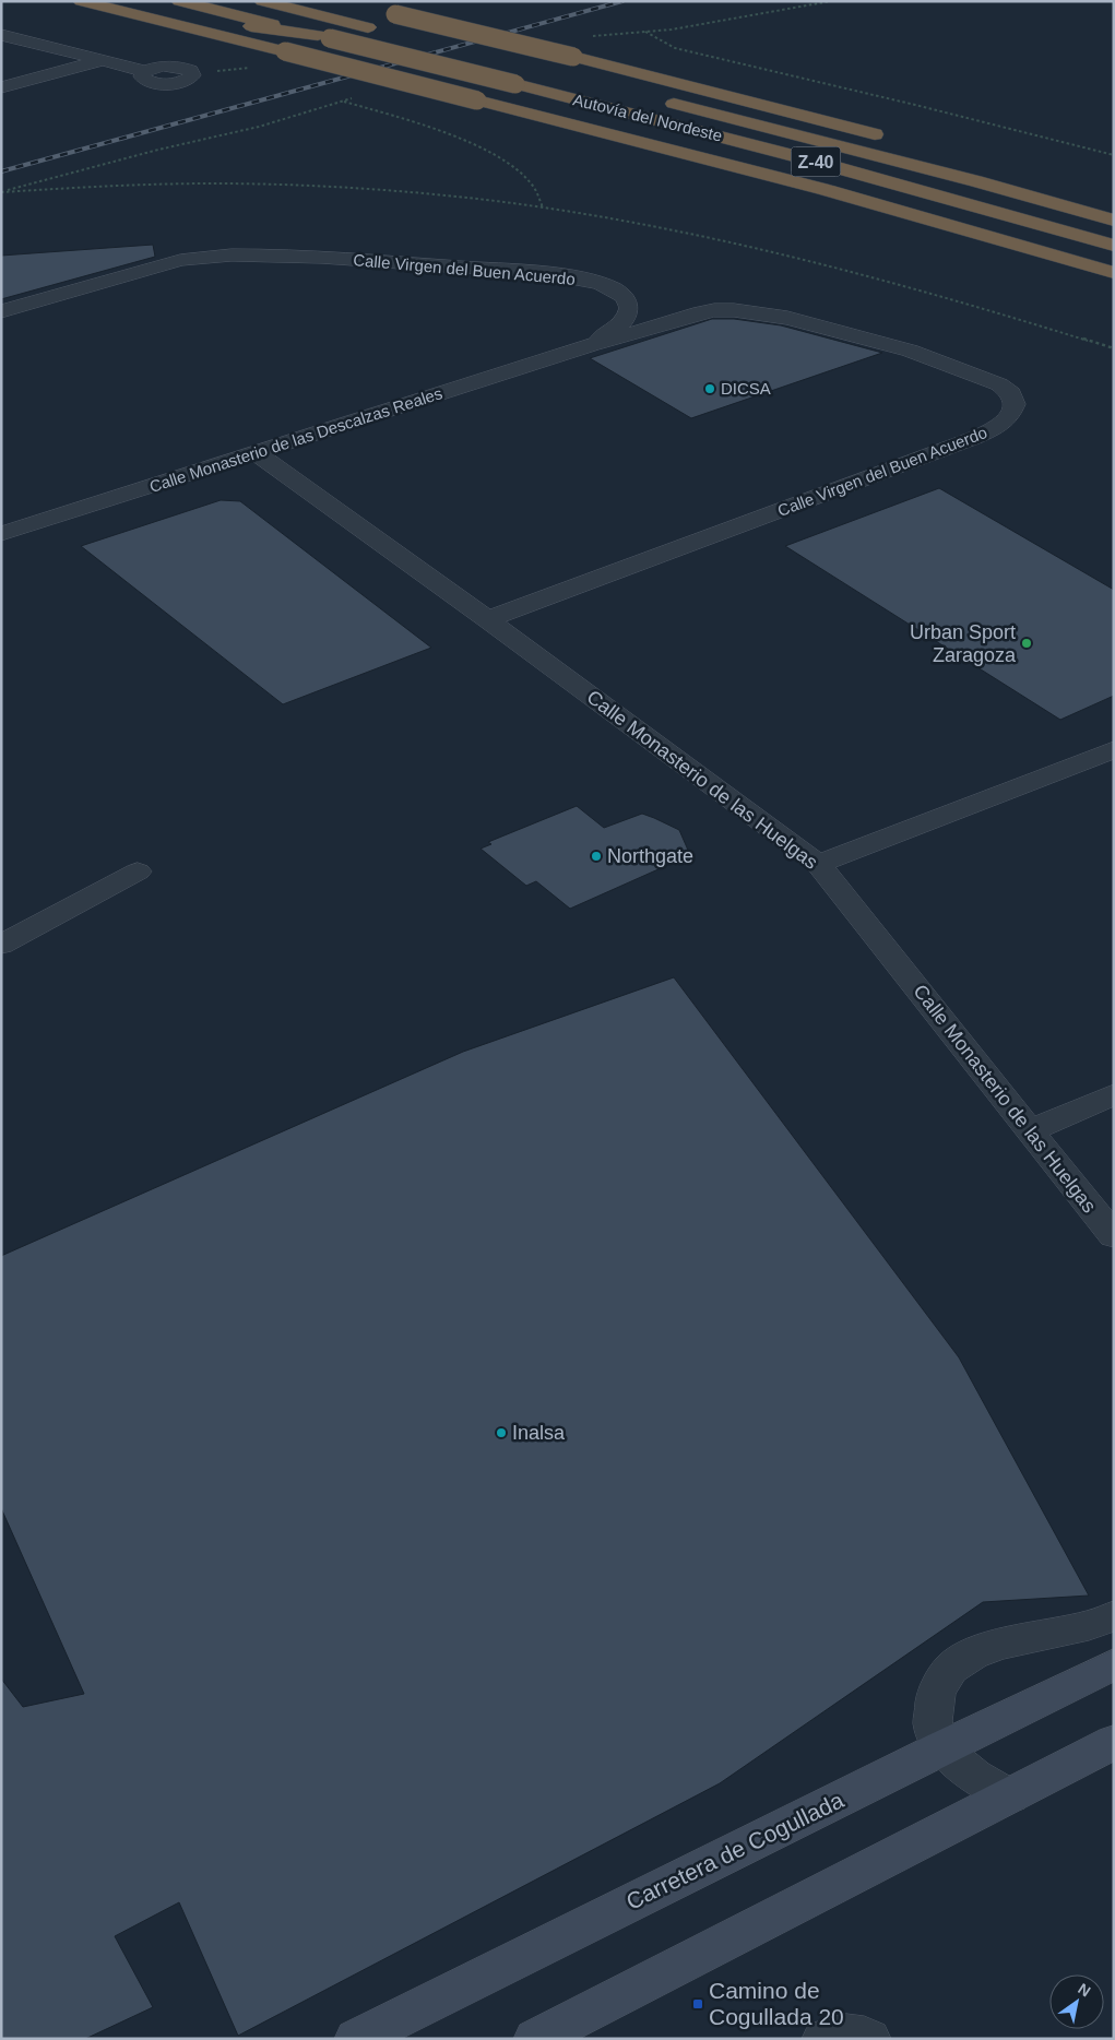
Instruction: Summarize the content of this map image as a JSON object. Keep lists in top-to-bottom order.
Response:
{
  "streets": {
    "highway": ["Autovía del Nordeste", "Z-40"],
    "street": [
      "Calle Virgen del Buen Acuerdo",
      "Calle Monasterio de las Descalzas Reales",
      "Calle Monasterio de las Huelgas",
      "Carretera de Cogullada"
    ]
  },
  "crossings": [
    ["Calle Virgen del Buen Acuerdo", "Calle Monasterio de las Descalzas Reales"],
    ["Calle Virgen del Buen Acuerdo", "Calle Monasterio de las Huelgas"],
    ["Calle Monasterio de las Descalzas Reales", "Calle Monasterio de las Huelgas"]
  ],
  "places": {
    "other": [
      "DICSA",
      "Urban Sport Zaragoza",
      "Northgate",
      "Inalsa"
    ],
    "transit": ["Camino de Cogullada 20"]
  },
  "north": "top right"
}
